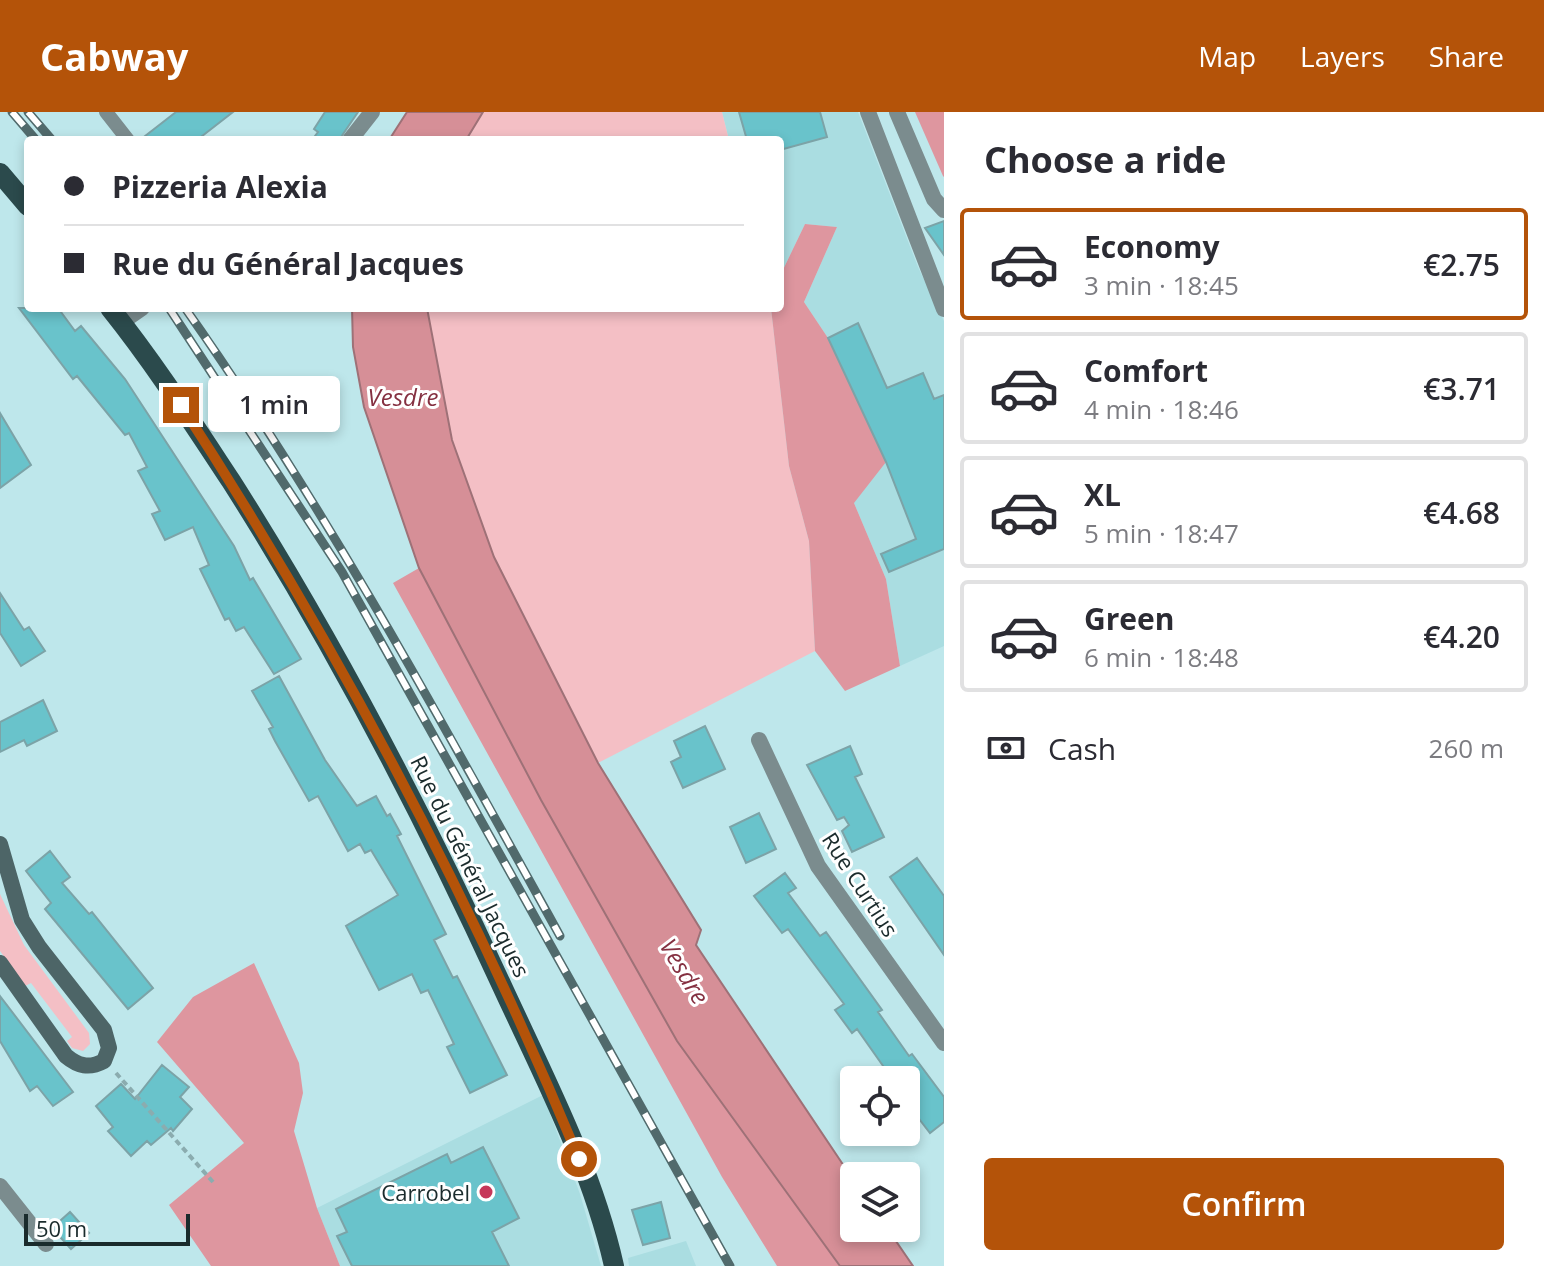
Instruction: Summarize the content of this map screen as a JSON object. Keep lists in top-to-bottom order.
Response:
{
  "streets": {
    "main road": ["Rue du Général Jacques"],
    "street": ["Rue Curtius"]
  },
  "water": ["Vesdre"],
  "places": ["Carrobel"],
  "scale_bar": "50 m",
  "page": {
    "header": "Cabway",
    "nav": ["Map", "Layers", "Share"],
    "heading": "Choose a ride",
    "banner": ["Pizzeria Alexia", "Rue du Général Jacques"],
    "list": [
      {
        "name": "Economy",
        "note": "3 min · 18:45",
        "value": "€2.75"
      },
      {
        "name": "Comfort",
        "note": "4 min · 18:46",
        "value": "€3.71"
      },
      {
        "name": "XL",
        "note": "5 min · 18:47",
        "value": "€4.68"
      },
      {
        "name": "Green",
        "note": "6 min · 18:48",
        "value": "€4.20"
      }
    ],
    "bubble": "1 min",
    "pay": ["Cash", "260 m"],
    "buttons": "Confirm",
    "scale": "50 m"
  }
}
